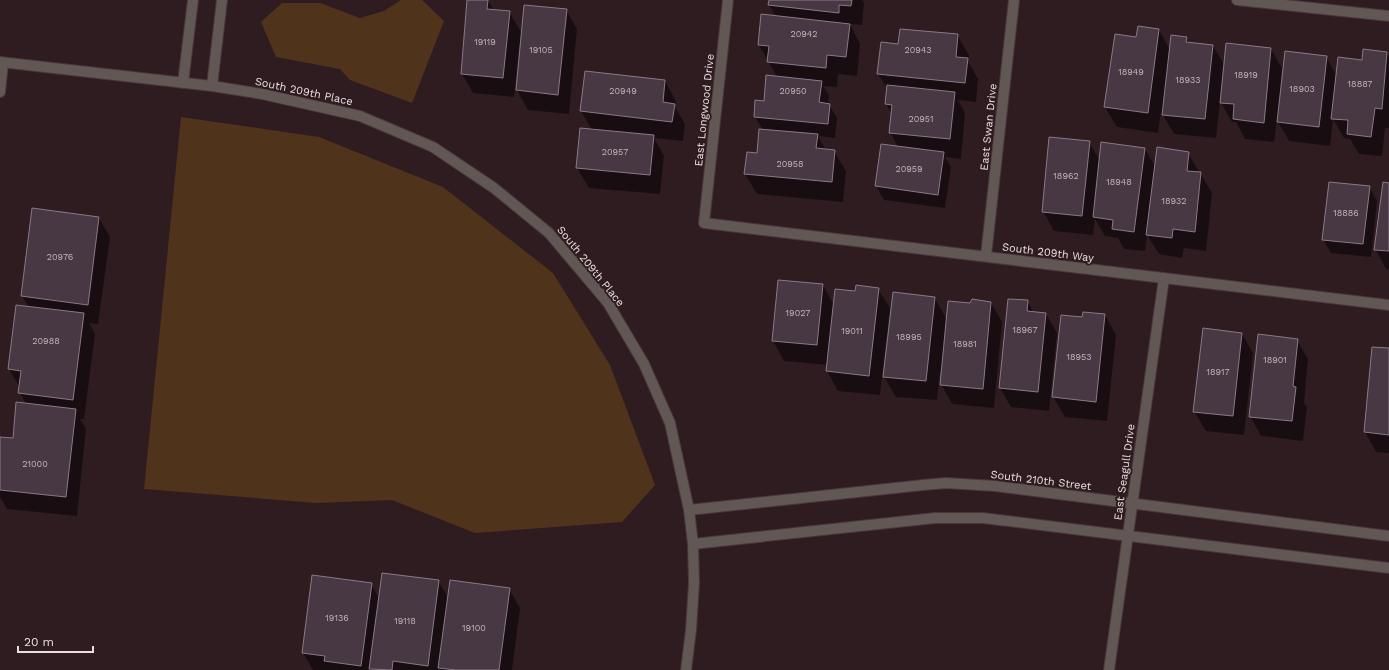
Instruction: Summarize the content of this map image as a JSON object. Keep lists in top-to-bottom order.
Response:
{
  "streets": {
    "street": [
      "South 209th Place",
      "East Longwood Drive",
      "East Swan Drive",
      "South 209th Way",
      "East Seagull Drive",
      "South 210th Street"
    ]
  },
  "crossings": [
    ["South 209th Place", "South 210th Street"],
    ["East Longwood Drive", "South 209th Way"],
    ["East Swan Drive", "South 209th Way"],
    ["South 209th Way", "East Seagull Drive"],
    ["East Seagull Drive", "South 210th Street"]
  ],
  "house_numbers": [
    "20942",
    "19119",
    "19105",
    "20943",
    "18949",
    "18919",
    "18933",
    "18887",
    "18903",
    "20949",
    "20950",
    "20951",
    "20957",
    "20958",
    "20959",
    "18962",
    "18948",
    "18932",
    "18886",
    "20976",
    "19027",
    "18967",
    "19011",
    "18995",
    "20988",
    "18981",
    "18953",
    "18901",
    "18917",
    "21000",
    "19136",
    "19118",
    "19100"
  ],
  "scale_bar": "20 m"
}
